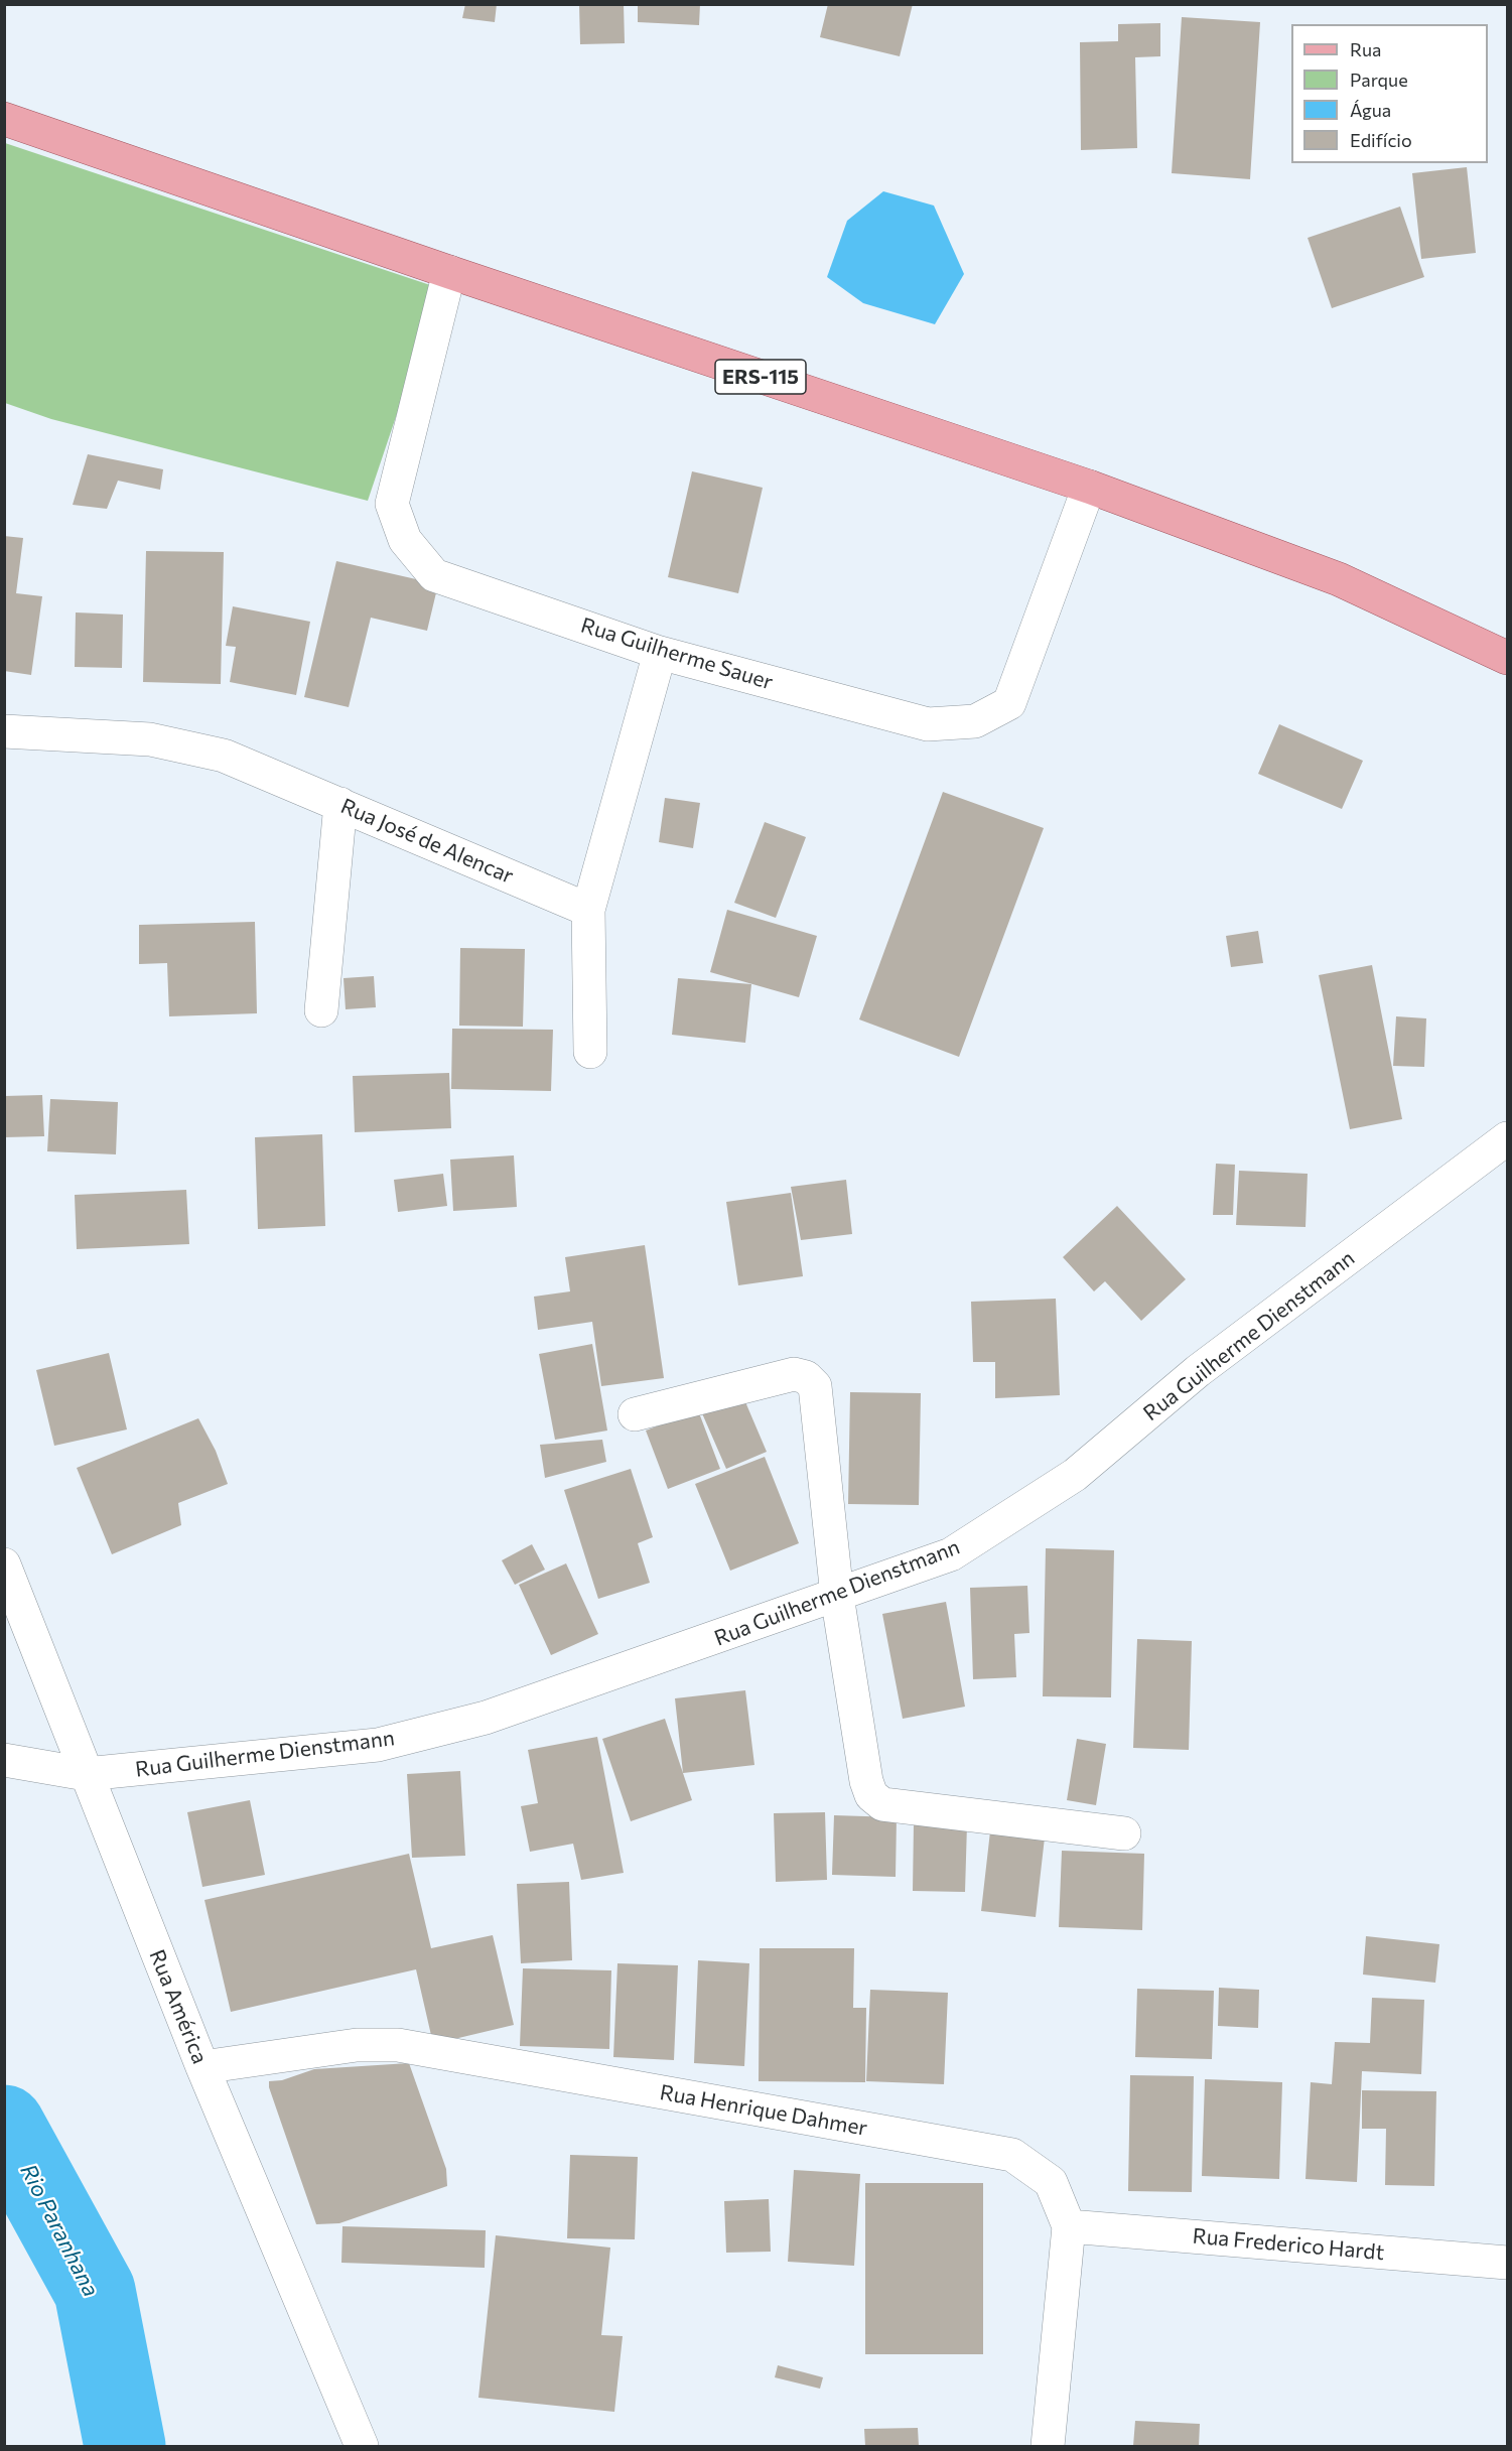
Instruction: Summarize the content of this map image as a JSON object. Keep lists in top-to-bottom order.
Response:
{
  "streets": {
    "main road": ["ERS-115"],
    "street": [
      "Rua Guilherme Sauer",
      "Rua José de Alencar",
      "Rua Guilherme Dienstmann",
      "Rua América",
      "Rua Henrique Dahmer",
      "Rua Frederico Hardt"
    ]
  },
  "crossings": [
    ["ERS-115", "Rua Guilherme Sauer"],
    ["Rua Guilherme Dienstmann", "Rua América"],
    ["Rua América", "Rua Henrique Dahmer"],
    ["Rua Henrique Dahmer", "Rua Frederico Hardt"]
  ],
  "water": ["Rio Paranhana"],
  "legend": [
    "Rua",
    "Parque",
    "Água",
    "Edifício"
  ]
}
